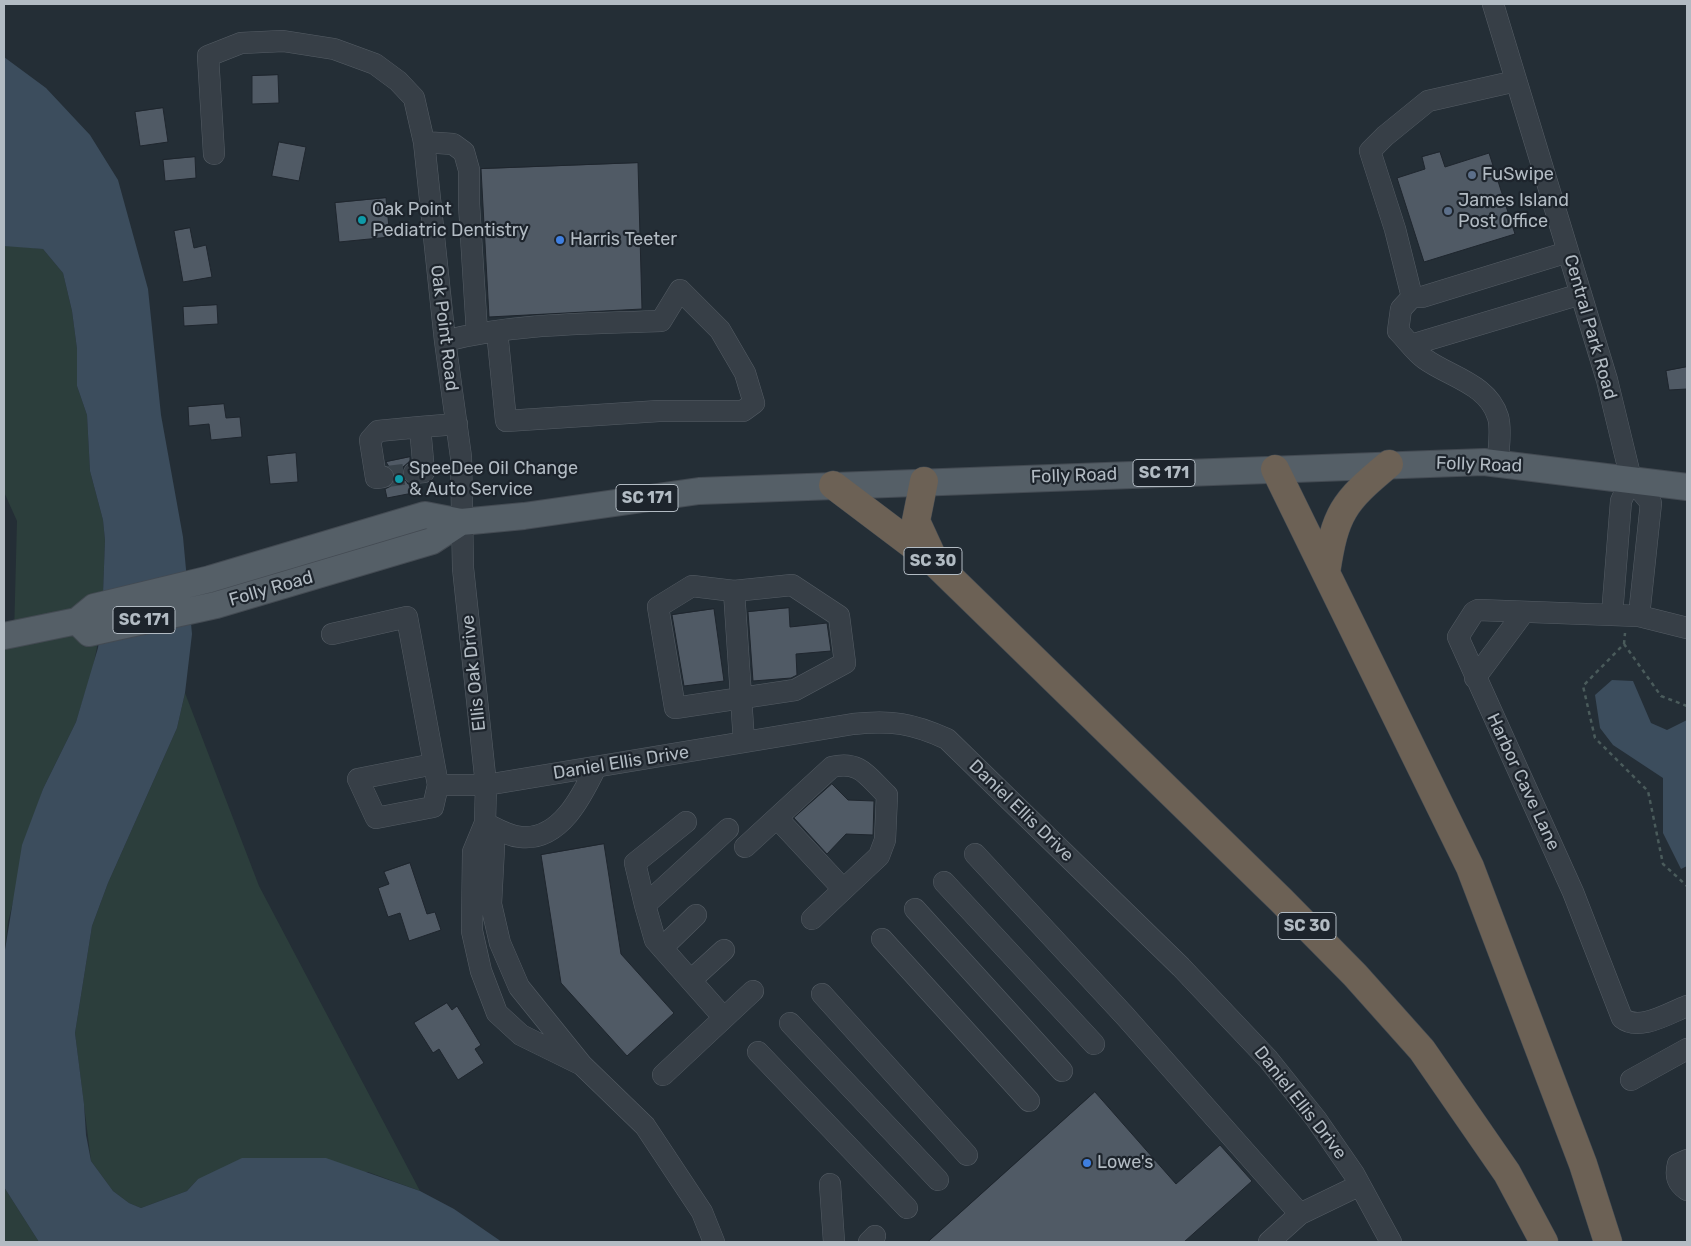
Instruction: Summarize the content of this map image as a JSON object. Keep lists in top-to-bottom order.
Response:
{
  "streets": {
    "highway": ["SC 30"],
    "main road": ["Folly Road", "SC 171"],
    "street": [
      "Central Park Road",
      "Oak Point Road",
      "Ellis Oak Drive",
      "Daniel Ellis Drive",
      "Harbor Cave Lane"
    ]
  },
  "crossings": [
    ["Central Park Road", "Folly Road"],
    ["Oak Point Road", "Folly Road"],
    ["Oak Point Road", "Ellis Oak Drive"],
    ["Folly Road", "SC 30"],
    ["Folly Road", "Ellis Oak Drive"],
    ["Ellis Oak Drive", "Daniel Ellis Drive"]
  ],
  "places": [
    "FuSwipe",
    "James Island Post Office",
    "Oak Point Pediatric Dentistry",
    "Harris Teeter",
    "SpeeDee Oil Change & Auto Service",
    "Lowe's"
  ]
}
